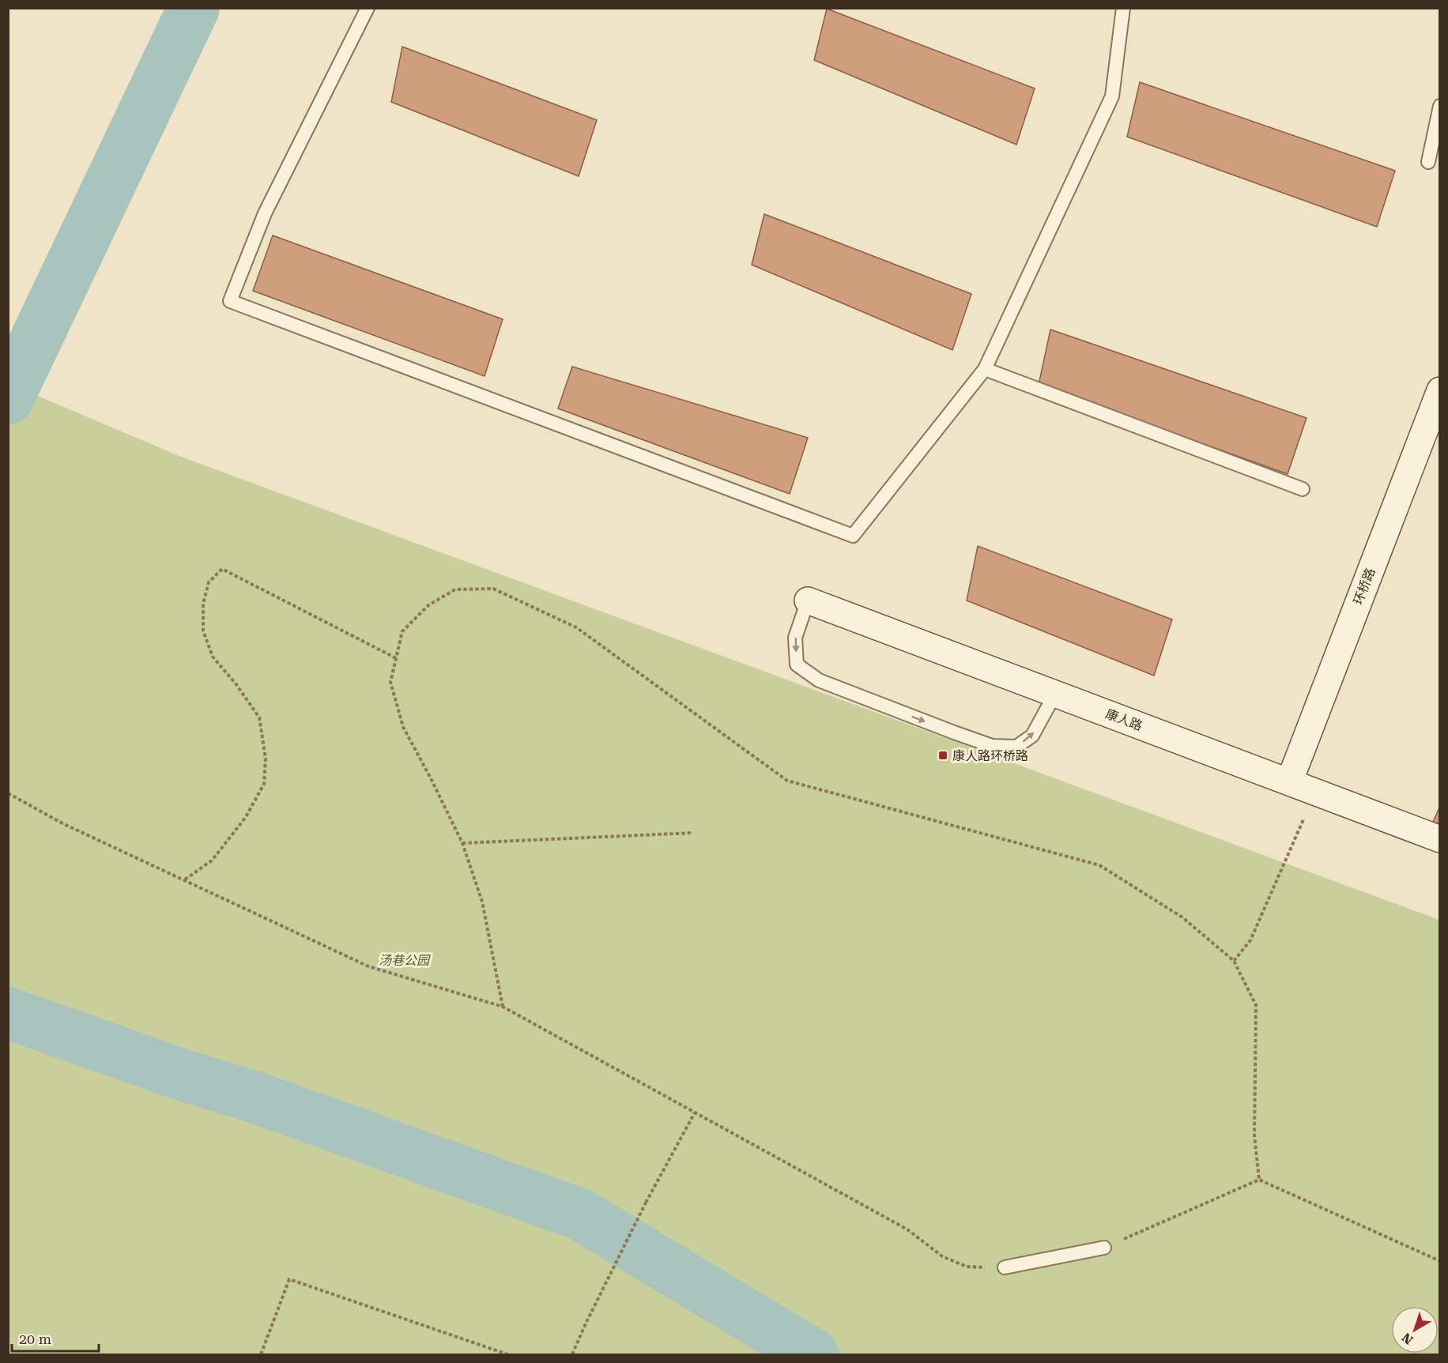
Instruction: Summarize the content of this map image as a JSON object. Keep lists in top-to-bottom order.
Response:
{
  "streets": {
    "street": ["环桥路", "康人路"]
  },
  "crossings": [
    ["环桥路", "康人路"]
  ],
  "parks": ["汤巷公园"],
  "places": {
    "transit": ["康人路环桥路"]
  },
  "scale_bar": "20 m",
  "north": "bottom left"
}
